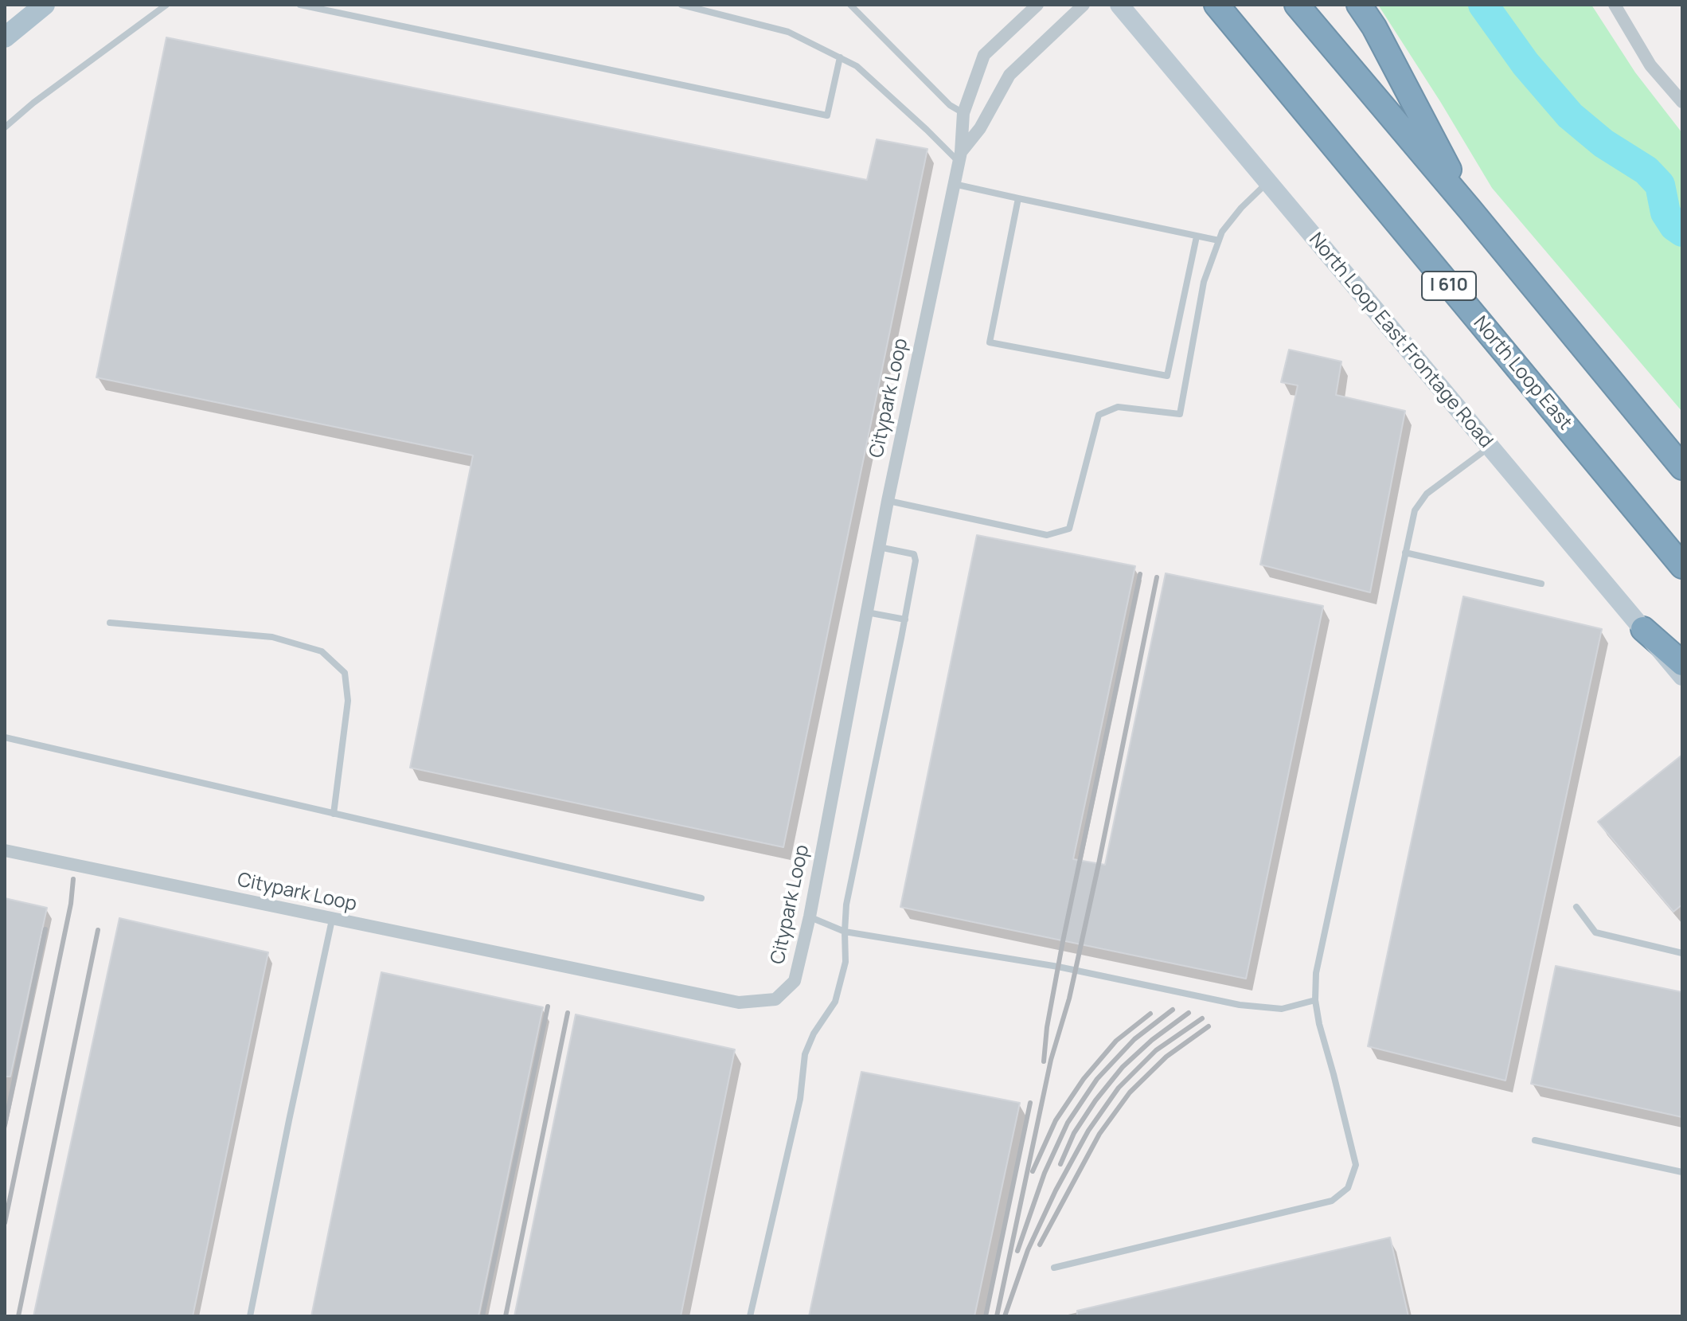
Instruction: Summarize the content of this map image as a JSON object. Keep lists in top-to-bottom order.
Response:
{
  "streets": {
    "highway": ["I 610", "North Loop East"],
    "main road": ["North Loop East Frontage Road"],
    "street": ["Citypark Loop"]
  }
}
